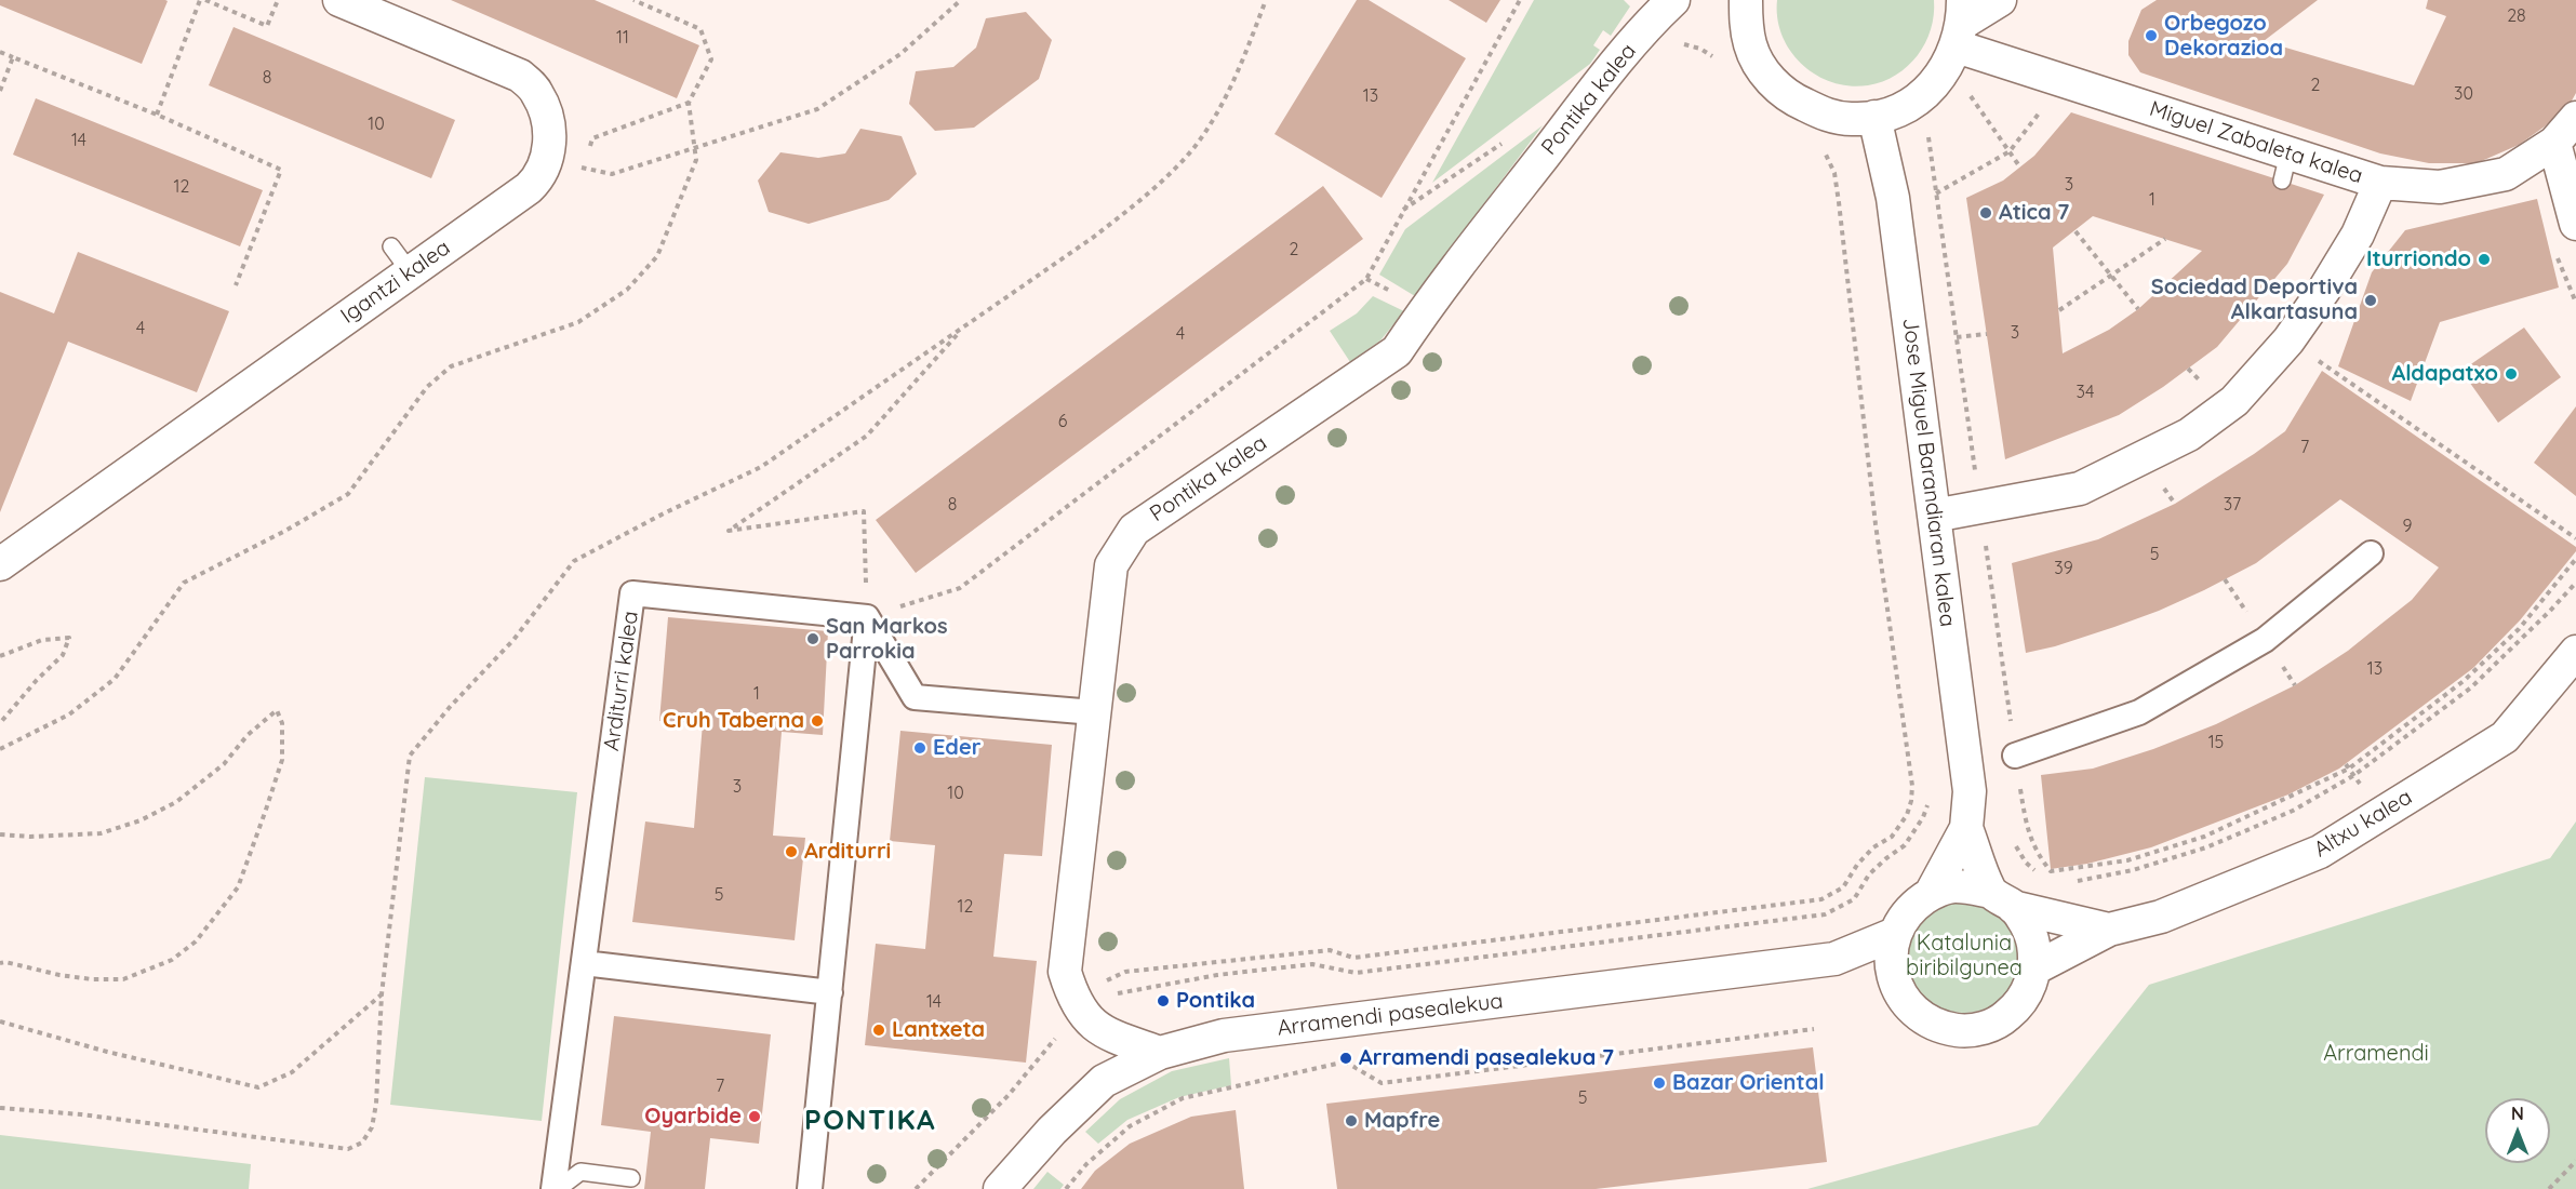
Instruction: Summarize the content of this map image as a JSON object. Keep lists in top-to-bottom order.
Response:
{
  "streets": {
    "street": [
      "Pontika kalea",
      "Miguel Zabaleta kalea",
      "Igantzi kalea",
      "Jose Miguel Barandiaran kalea",
      "Arditurri kalea",
      "Altxu kalea",
      "Arramendi pasealekua"
    ]
  },
  "crossings": [
    ["Pontika kalea", "Arramendi pasealekua"]
  ],
  "districts": ["PONTIKA"],
  "parks": ["Katalunia biribilgunea", "Arramendi"],
  "places": [
    "Orbegozo Dekorazioa",
    "Atica 7",
    "Iturriondo",
    "Sociedad Deportiva Alkartasuna",
    "Aldapatxo",
    "San Markos Parrokia",
    "Cruh Taberna",
    "Eder",
    "Arditurri",
    "Pontika",
    "Lantxeta",
    "Arramendi pasealekua 7",
    "Bazar Oriental",
    "Oyarbide",
    "Mapfre"
  ],
  "house_numbers": [
    "28",
    "11",
    "8",
    "2",
    "30",
    "13",
    "10",
    "14",
    "3",
    "12",
    "1",
    "2",
    "4",
    "3",
    "4",
    "34",
    "6",
    "7",
    "8",
    "37",
    "9",
    "5",
    "39",
    "13",
    "1",
    "15",
    "3",
    "10",
    "5",
    "12",
    "14",
    "7",
    "5"
  ],
  "north": "top"
}
